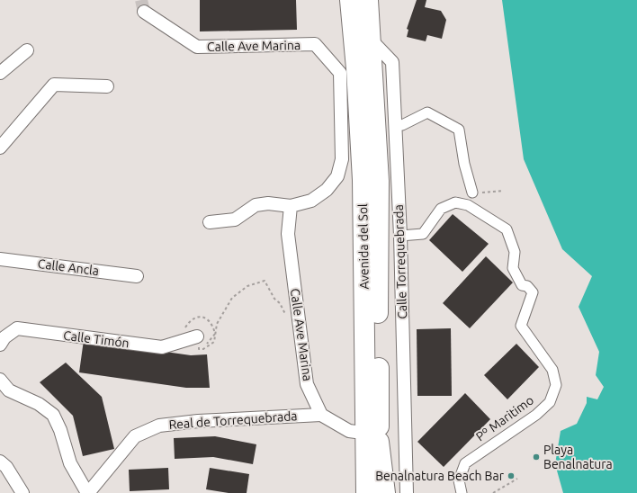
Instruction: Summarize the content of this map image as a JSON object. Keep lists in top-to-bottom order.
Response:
{
  "streets": {
    "main road": ["Avenida del Sol"],
    "street": [
      "Calle Ave Marina",
      "Calle Torrequebrada",
      "Calle Ancla",
      "Calle Timón",
      "Pº Maritimo",
      "Real de Torrequebrada"
    ]
  },
  "crossings": [
    ["Calle Ave Marina", "Avenida del Sol"],
    ["Calle Ave Marina", "Real de Torrequebrada"],
    ["Avenida del Sol", "Calle Torrequebrada"],
    ["Calle Torrequebrada", "Pº Maritimo"]
  ],
  "places": ["Playa Benalnatura", "Benalnatura Beach Bar"]
}
